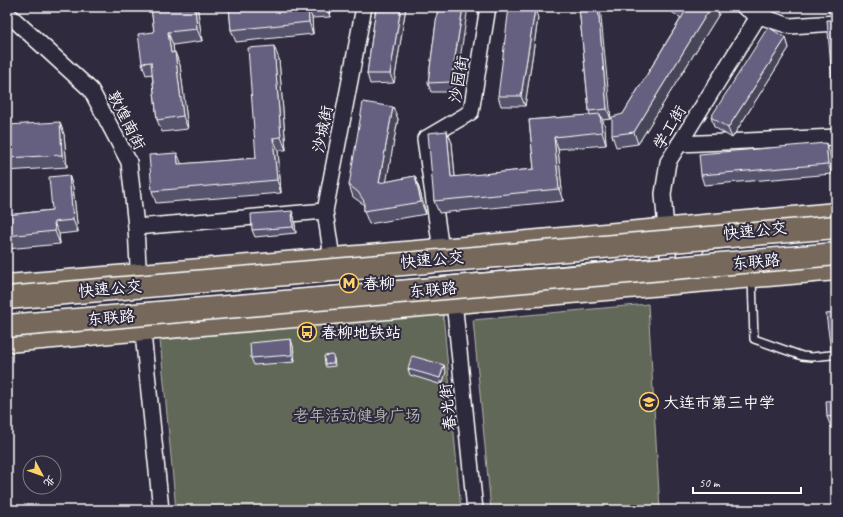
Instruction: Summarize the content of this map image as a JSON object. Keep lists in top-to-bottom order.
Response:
{
  "streets": {
    "main road": ["东联路"],
    "street": [
      "沙园街",
      "敦煌南街",
      "学工街",
      "沙城街",
      "春光街"
    ],
    "lane": ["快速公交"]
  },
  "crossings": [
    ["敦煌南街", "快速公交"]
  ],
  "parks": ["老年活动健身广场"],
  "places": {
    "metro station": ["春柳"],
    "bus stop": ["春柳地铁站"],
    "school or university": ["大连市第三中学"]
  },
  "scale_bar": "50 m",
  "north": "bottom right"
}
